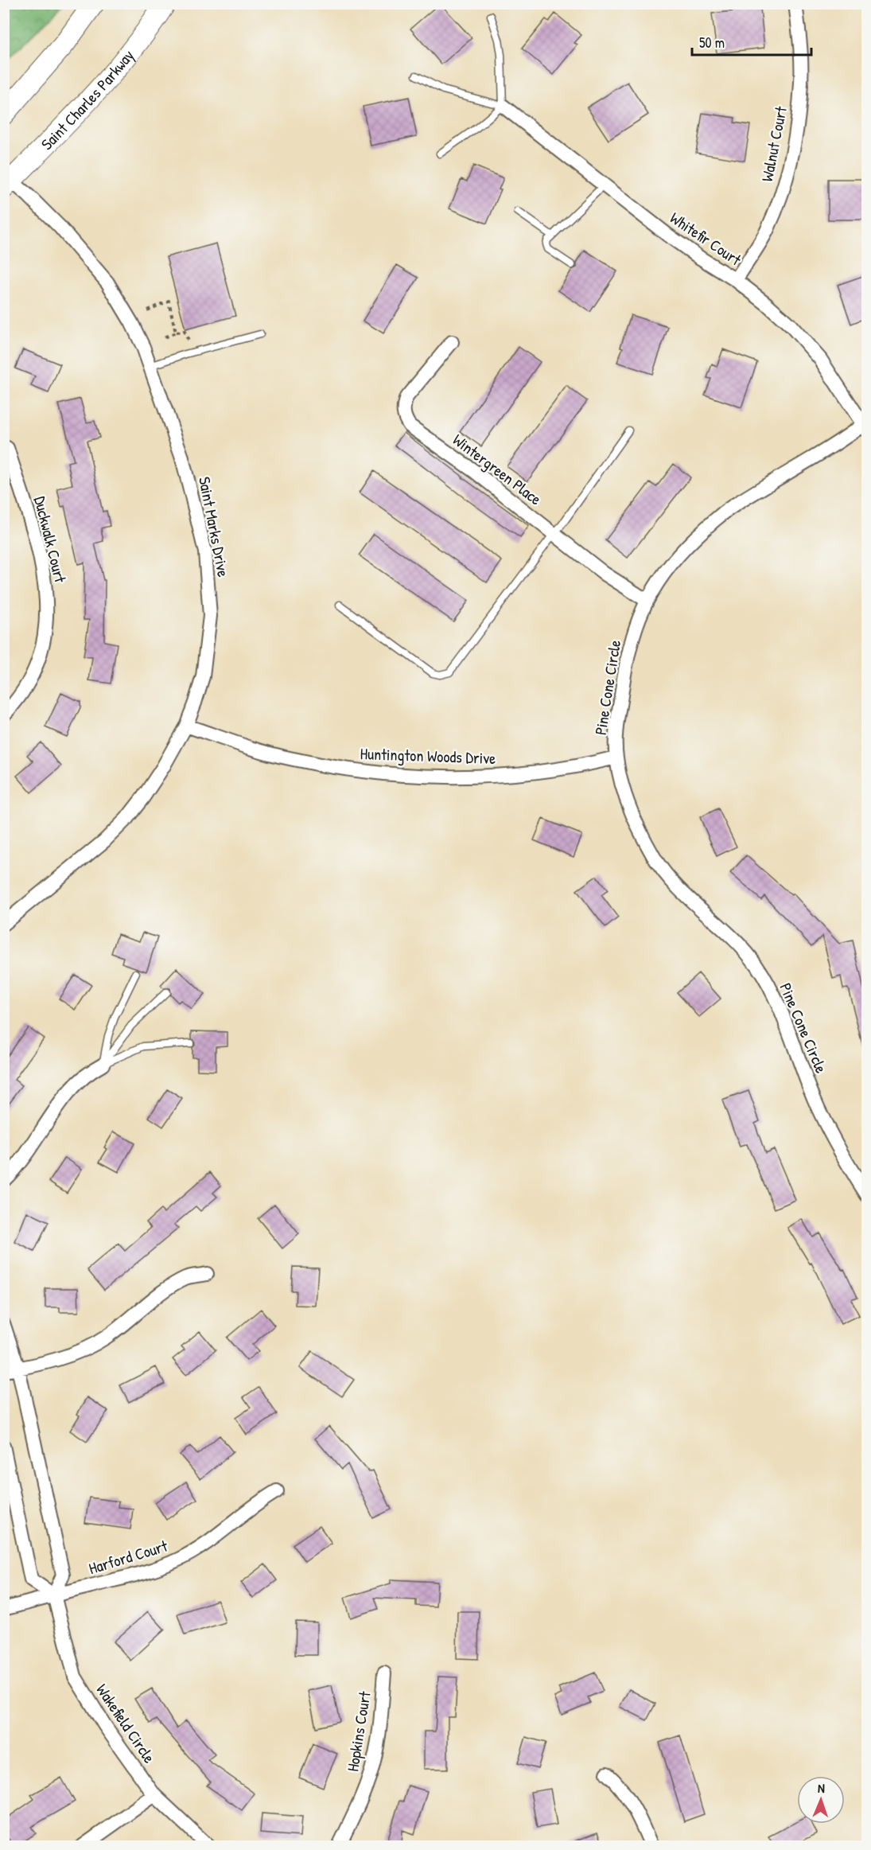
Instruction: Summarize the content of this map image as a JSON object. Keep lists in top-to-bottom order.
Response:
{
  "streets": {
    "main road": ["Saint Charles Parkway"],
    "street": [
      "Walnut Court",
      "Whitefir Court",
      "Wintergreen Place",
      "Saint Marks Drive",
      "Duckwalk Court",
      "Pine Cone Circle",
      "Huntington Woods Drive",
      "Harford Court",
      "Wakefield Circle",
      "Hopkins Court"
    ]
  },
  "crossings": [
    ["Saint Charles Parkway", "Saint Marks Drive"],
    ["Walnut Court", "Whitefir Court"],
    ["Whitefir Court", "Pine Cone Circle"],
    ["Wintergreen Place", "Pine Cone Circle"],
    ["Saint Marks Drive", "Huntington Woods Drive"],
    ["Pine Cone Circle", "Huntington Woods Drive"],
    ["Harford Court", "Wakefield Circle"]
  ],
  "scale_bar": "50 m",
  "north": "top"
}
